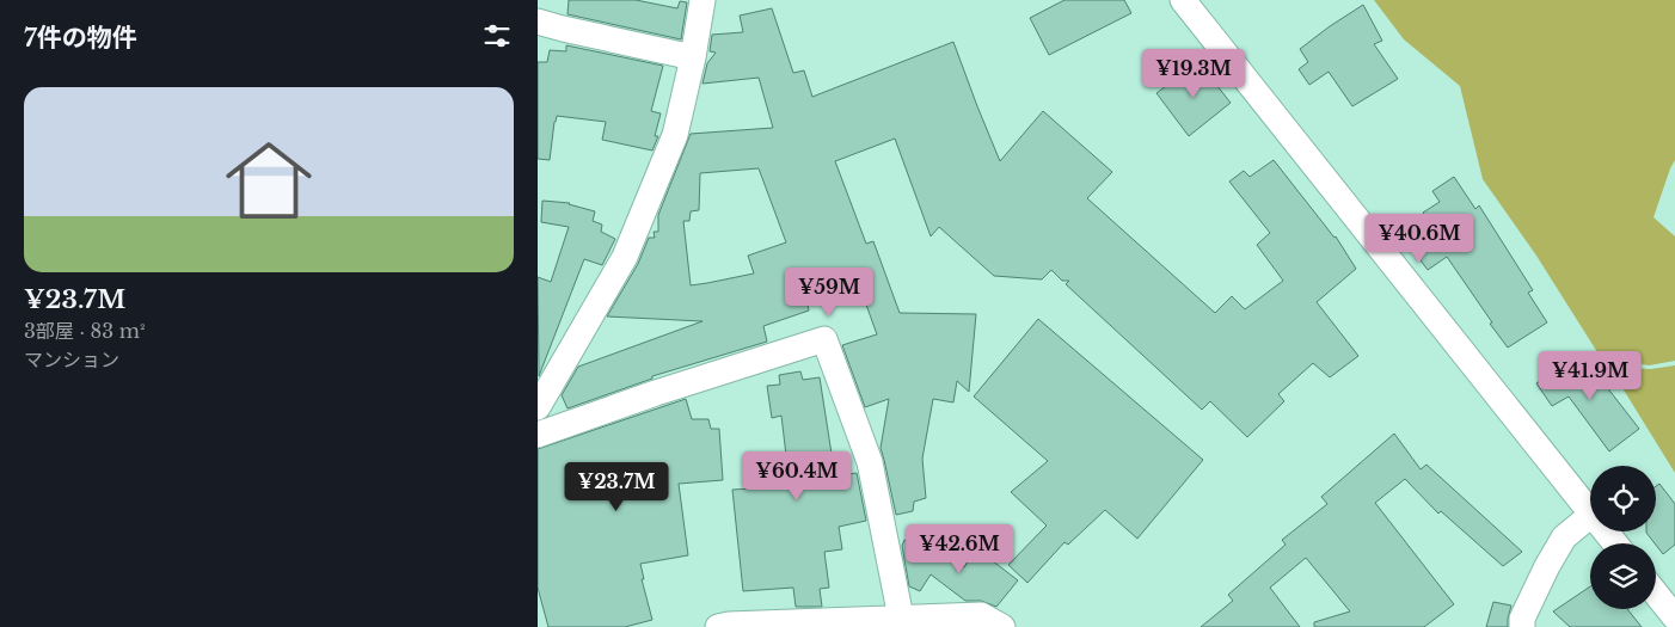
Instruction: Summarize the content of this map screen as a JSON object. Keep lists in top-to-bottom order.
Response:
{
  "page": {
    "heading": "7件の物件",
    "price": [
      "¥19.3M",
      "¥40.6M",
      "¥59M",
      "¥41.9M",
      "¥60.4M",
      "¥23.7M",
      "¥42.6M"
    ],
    "list": [
      {
        "name": "¥23.7M",
        "note": "3部屋 · 83 m² · マンション"
      }
    ]
  }
}
